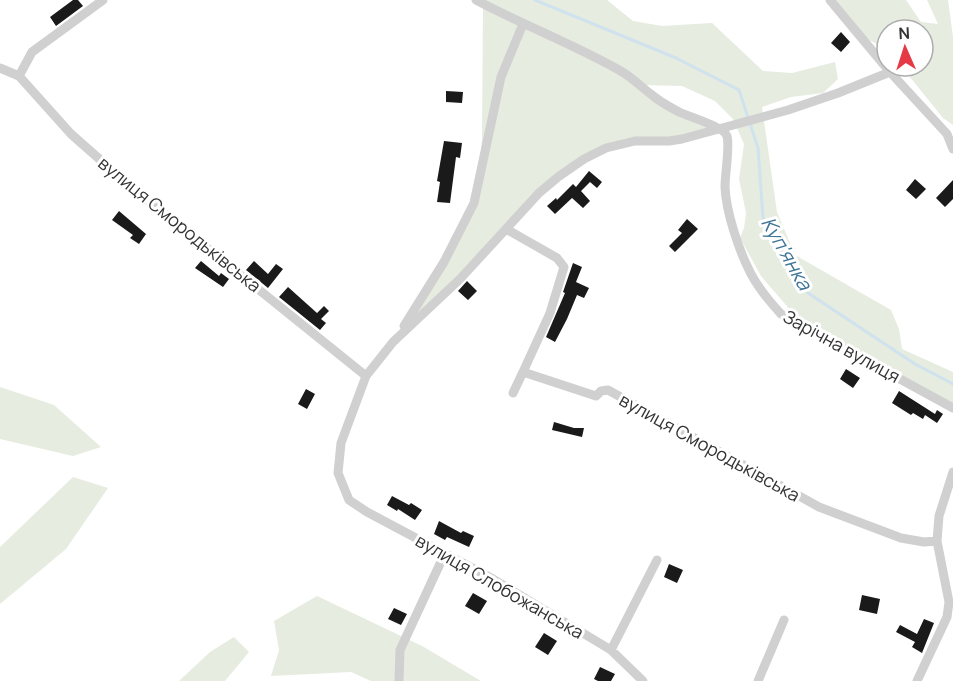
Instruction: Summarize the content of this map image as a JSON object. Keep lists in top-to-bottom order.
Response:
{
  "streets": {
    "street": ["вулиця Смородьківська", "Зарічна вулиця", "вулиця Слобожанська"]
  },
  "crossings": [
    ["вулиця Смородьківська", "вулиця Слобожанська"]
  ],
  "water": ["Куп'янка"],
  "north": "top"
}
